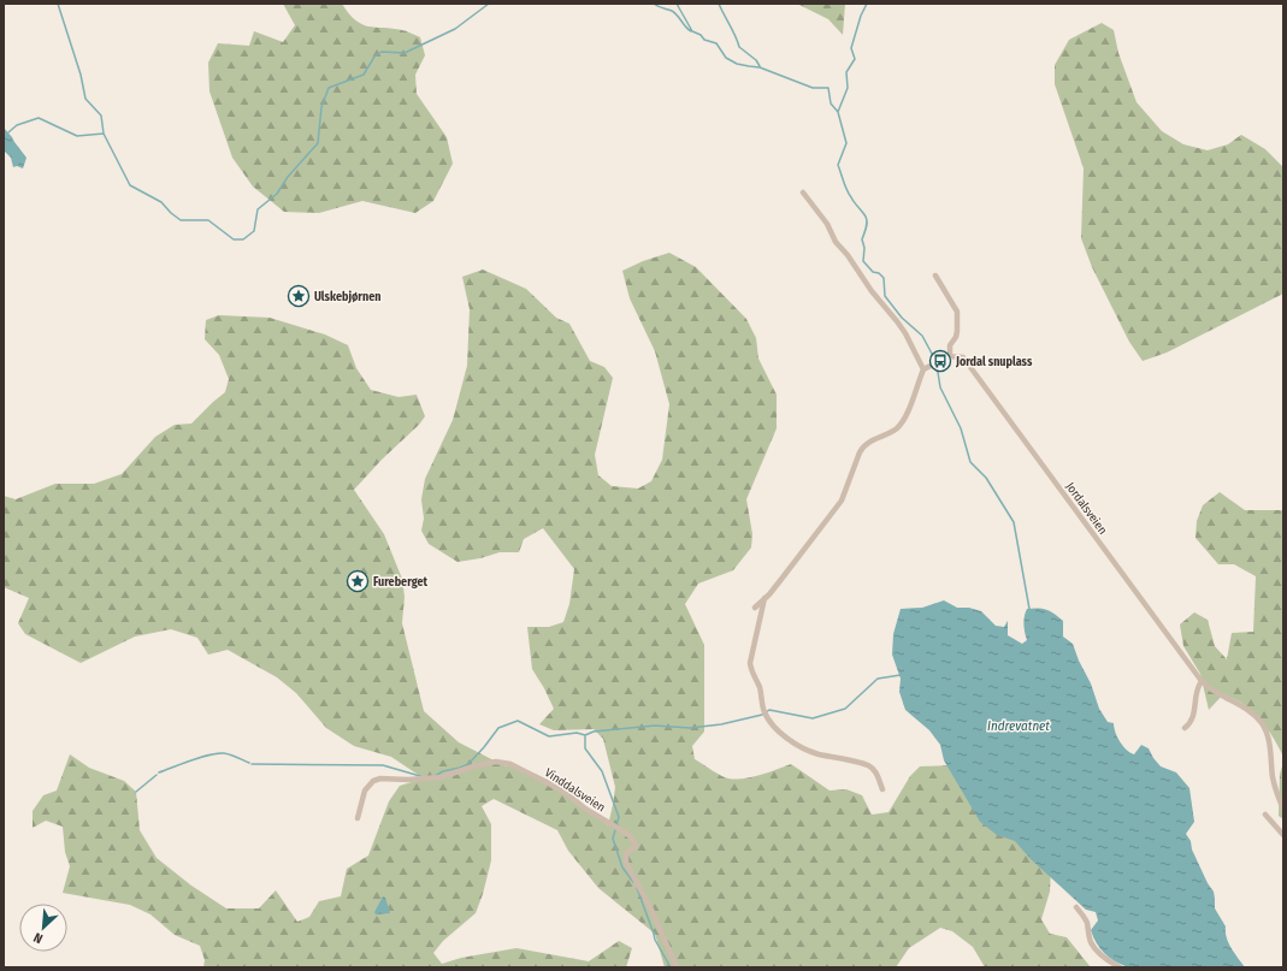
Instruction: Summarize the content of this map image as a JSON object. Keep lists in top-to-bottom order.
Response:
{
  "streets": {
    "street": ["Jordalsveien", "Vinddalsveien"]
  },
  "water": ["Indrevatnet"],
  "places": {
    "place": ["Ulskebjørnen", "Fureberget"],
    "bus stop": ["Jordal snuplass"]
  },
  "north": "bottom left"
}
